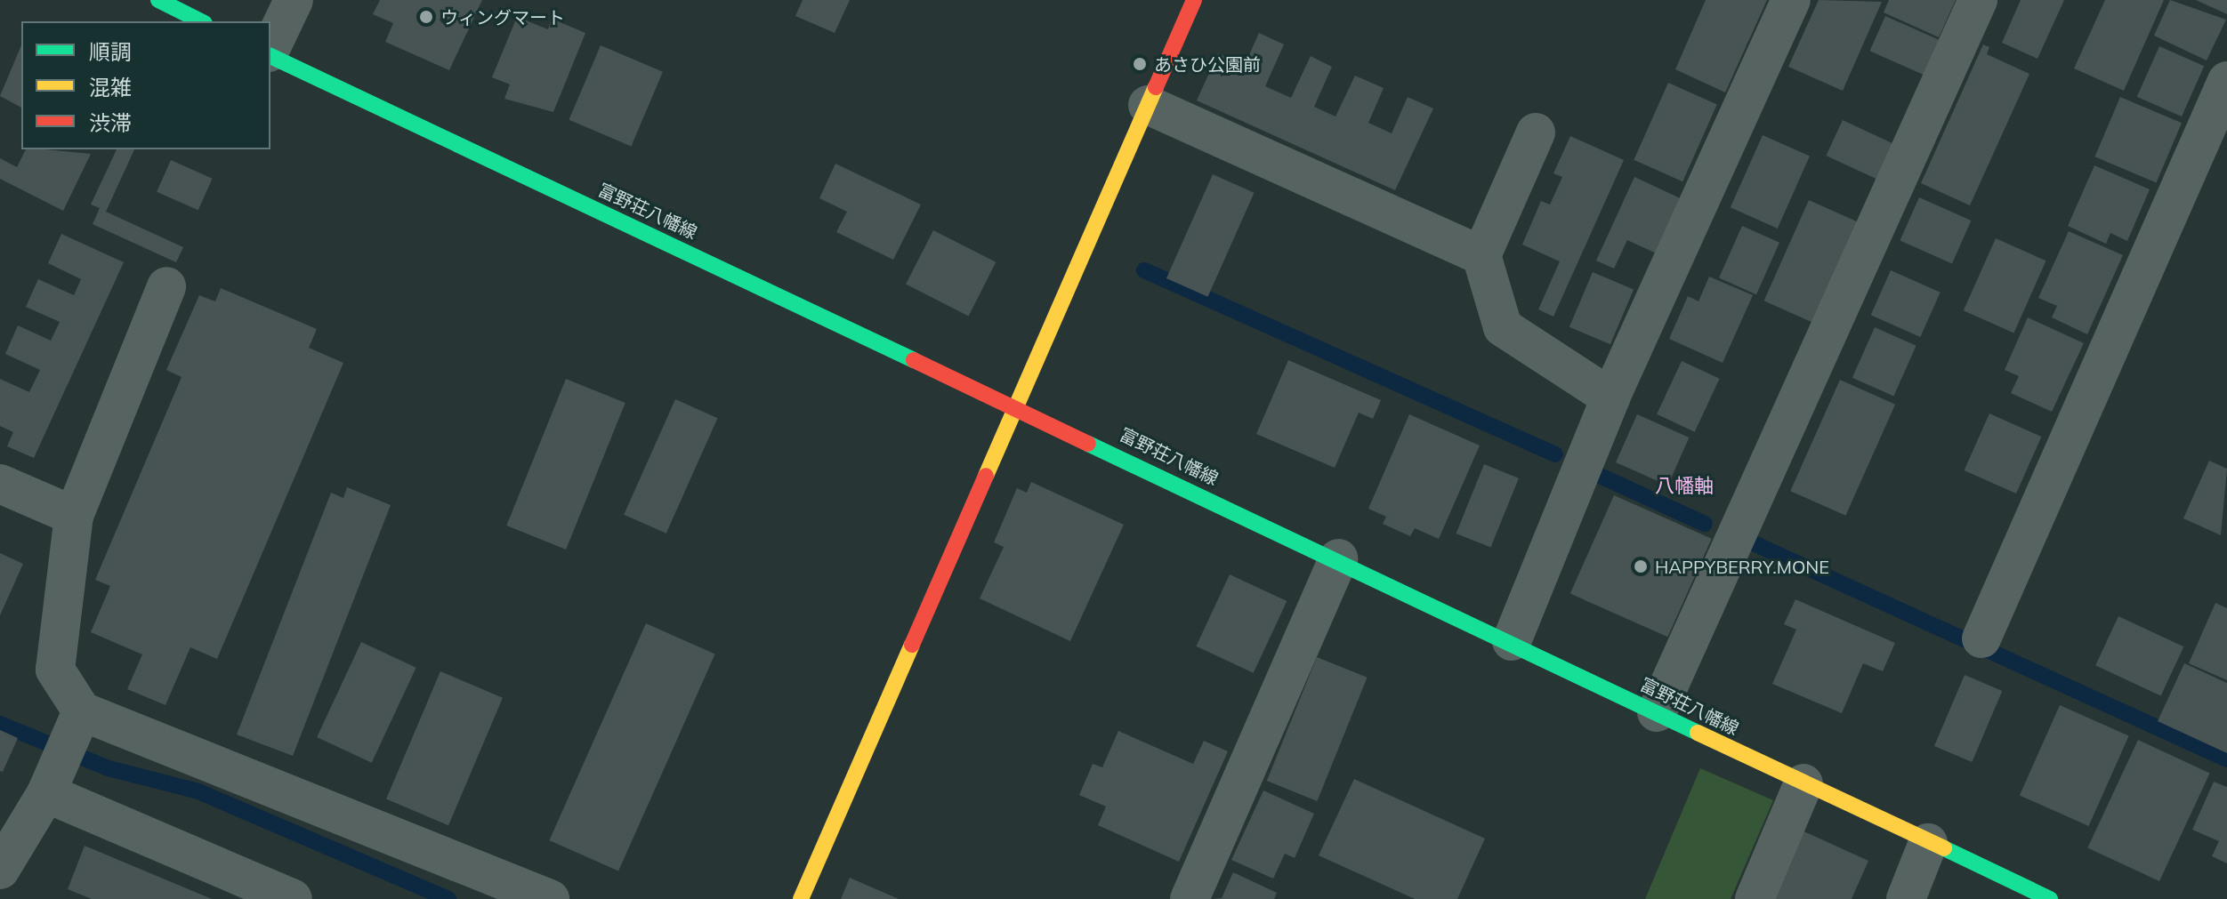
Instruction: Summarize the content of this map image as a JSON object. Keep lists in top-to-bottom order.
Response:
{
  "streets": {
    "main road": ["富野荘八幡線"]
  },
  "districts": ["八幡軸"],
  "places": ["ウィングマート", "あさひ公園前", "HAPPYBERRY.MONE"],
  "legend": ["順調", "混雑", "渋滞"]
}
